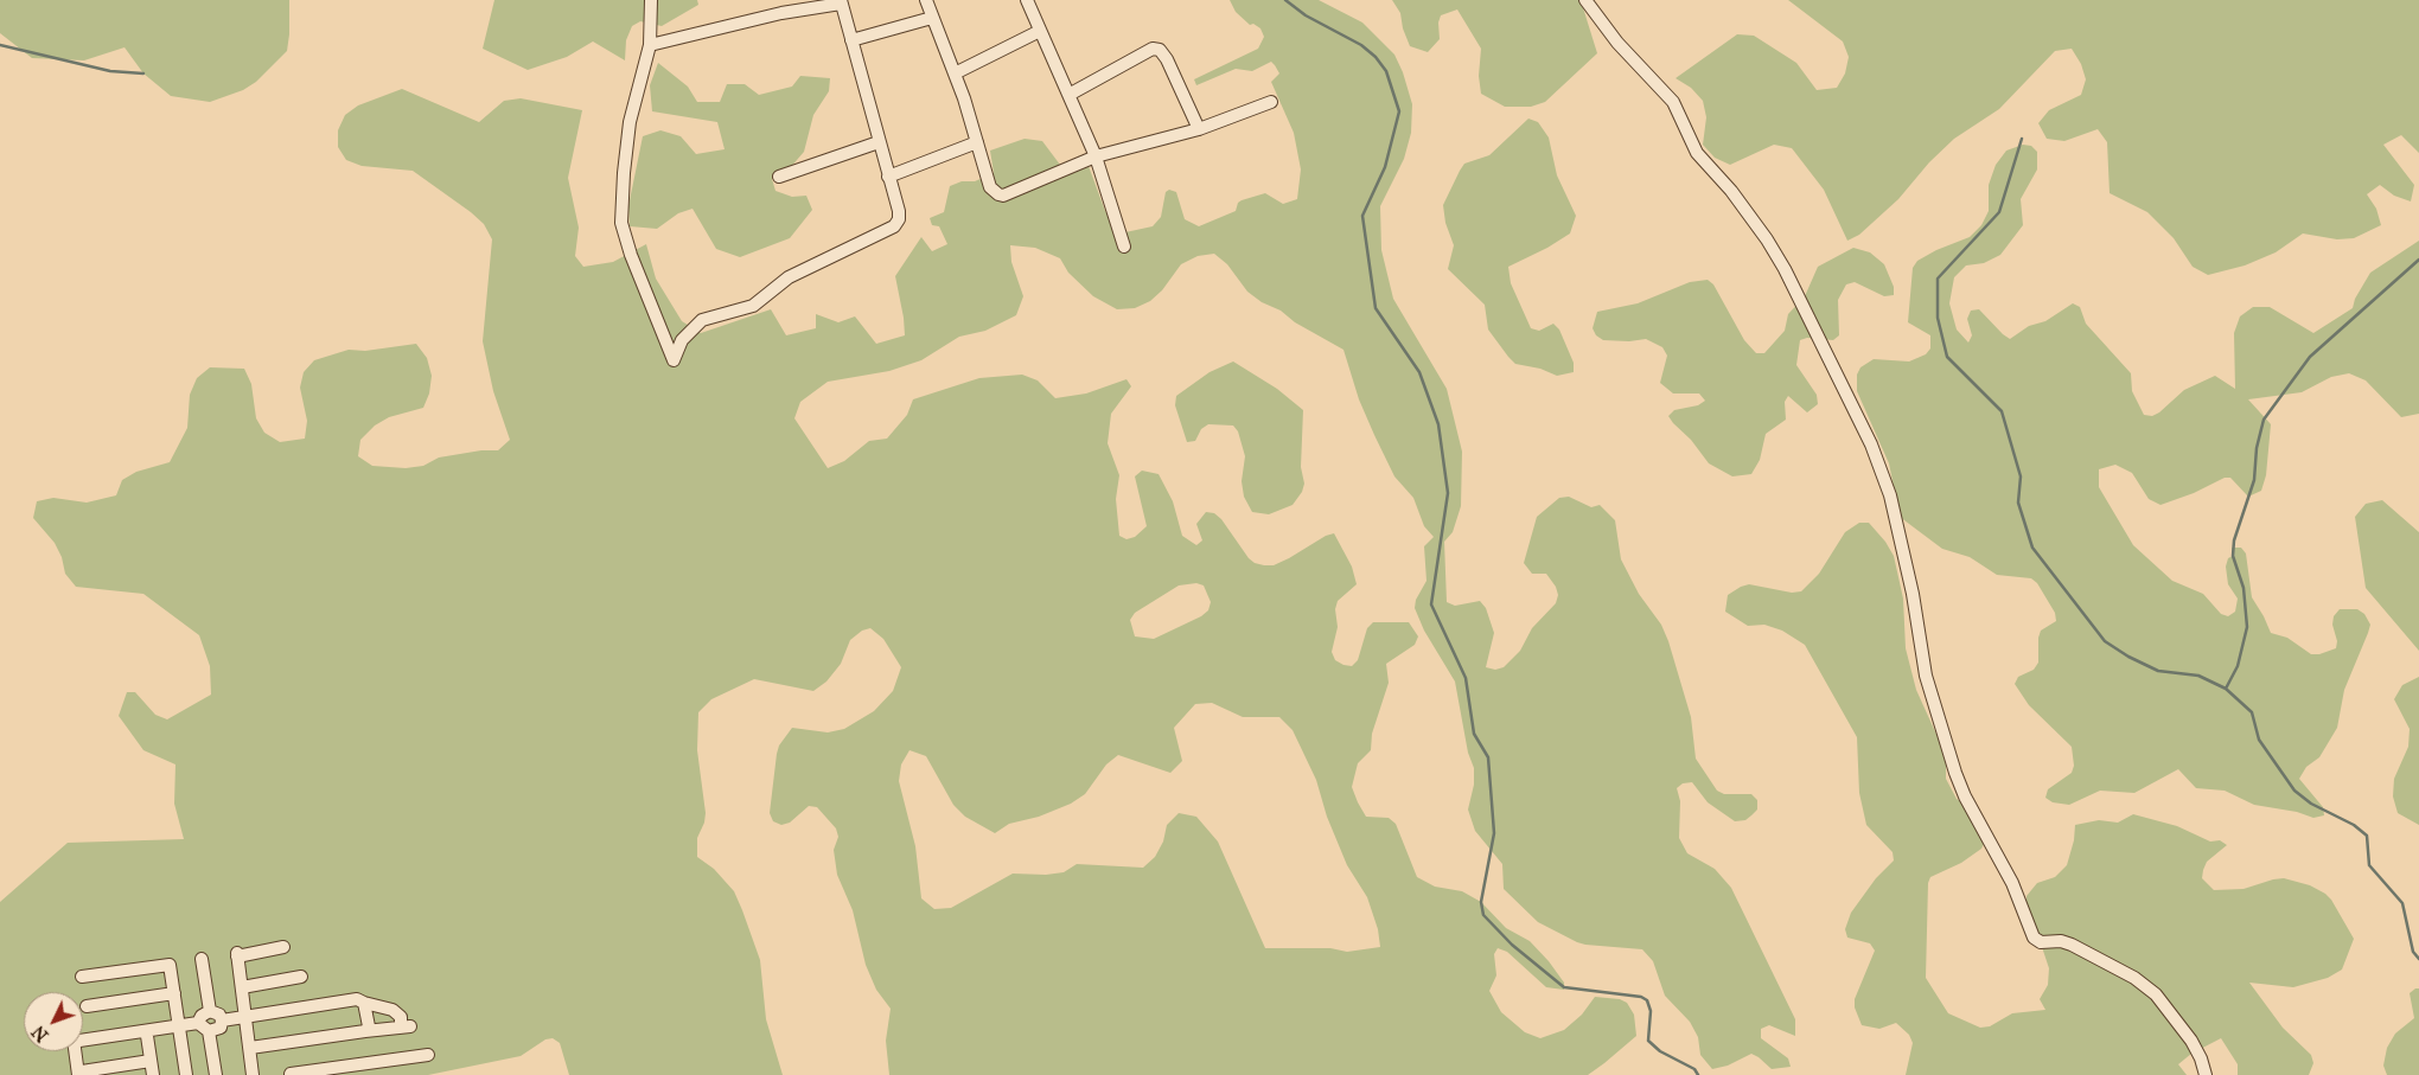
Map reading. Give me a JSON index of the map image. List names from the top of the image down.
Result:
{
  "north": "bottom left"
}
